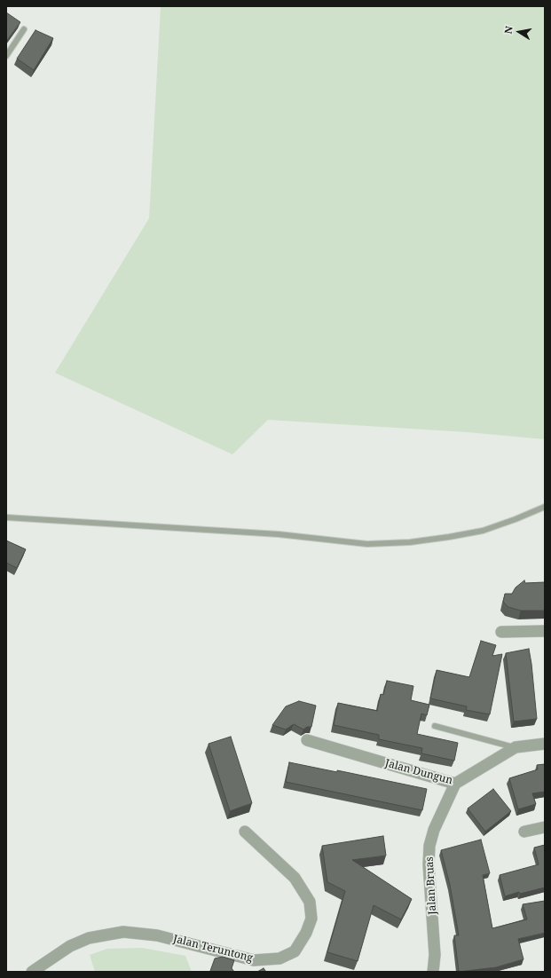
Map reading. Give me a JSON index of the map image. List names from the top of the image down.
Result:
{
  "streets": {
    "street": ["Jalan Dungun", "Jalan Bruas", "Jalan Teruntong"]
  },
  "crossings": [
    ["Jalan Dungun", "Jalan Bruas"]
  ],
  "north": "left"
}
